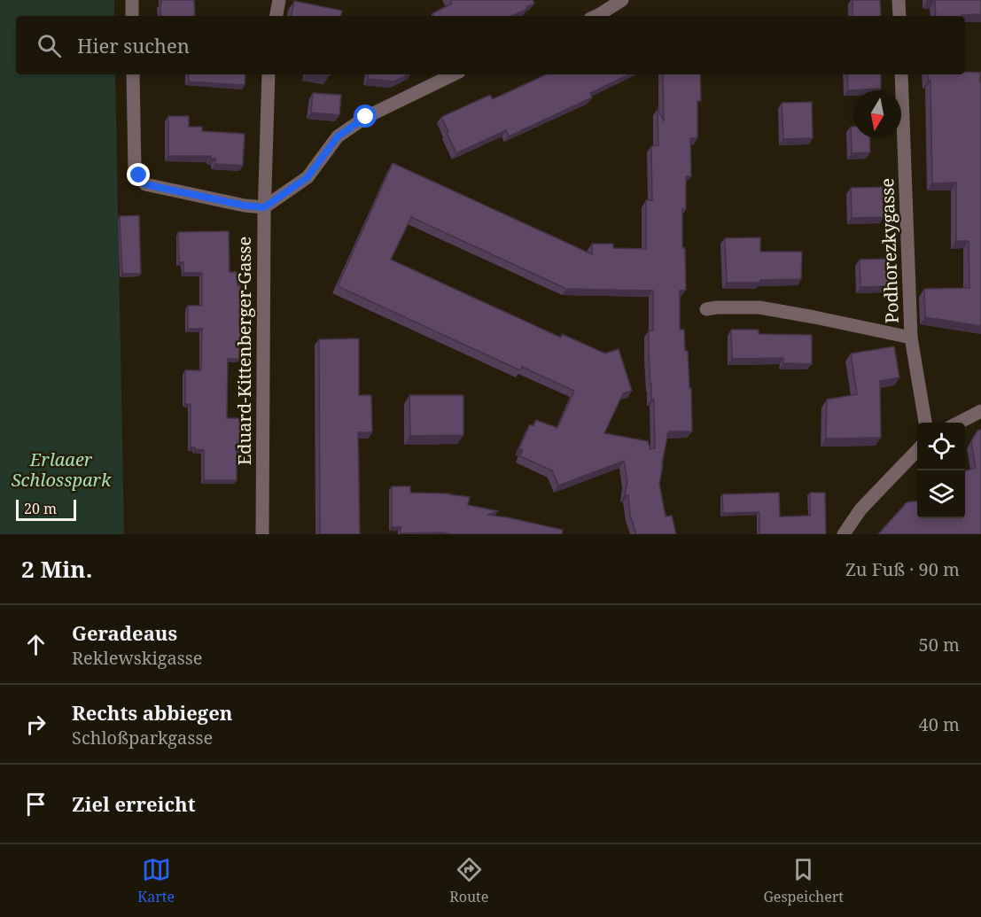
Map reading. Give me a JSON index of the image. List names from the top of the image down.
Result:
{
  "streets": {
    "street": ["Podhorezkygasse", "Eduard-Kittenberger-Gasse"]
  },
  "parks": ["Erlaaer Schlosspark"],
  "scale_bar": "20 m",
  "north": "bottom",
  "page": {
    "search": "Hier suchen",
    "scale": "20 m",
    "heading": ["2 Min.", "Zu Fuß · 90 m"],
    "list": [
      ["Geradeaus", "Reklewskigasse", "50 m"],
      ["Rechts abbiegen", "Schloßparkgasse", "40 m"],
      "Ziel erreicht"
    ],
    "nav": ["Karte", "Route", "Gespeichert"]
  }
}
